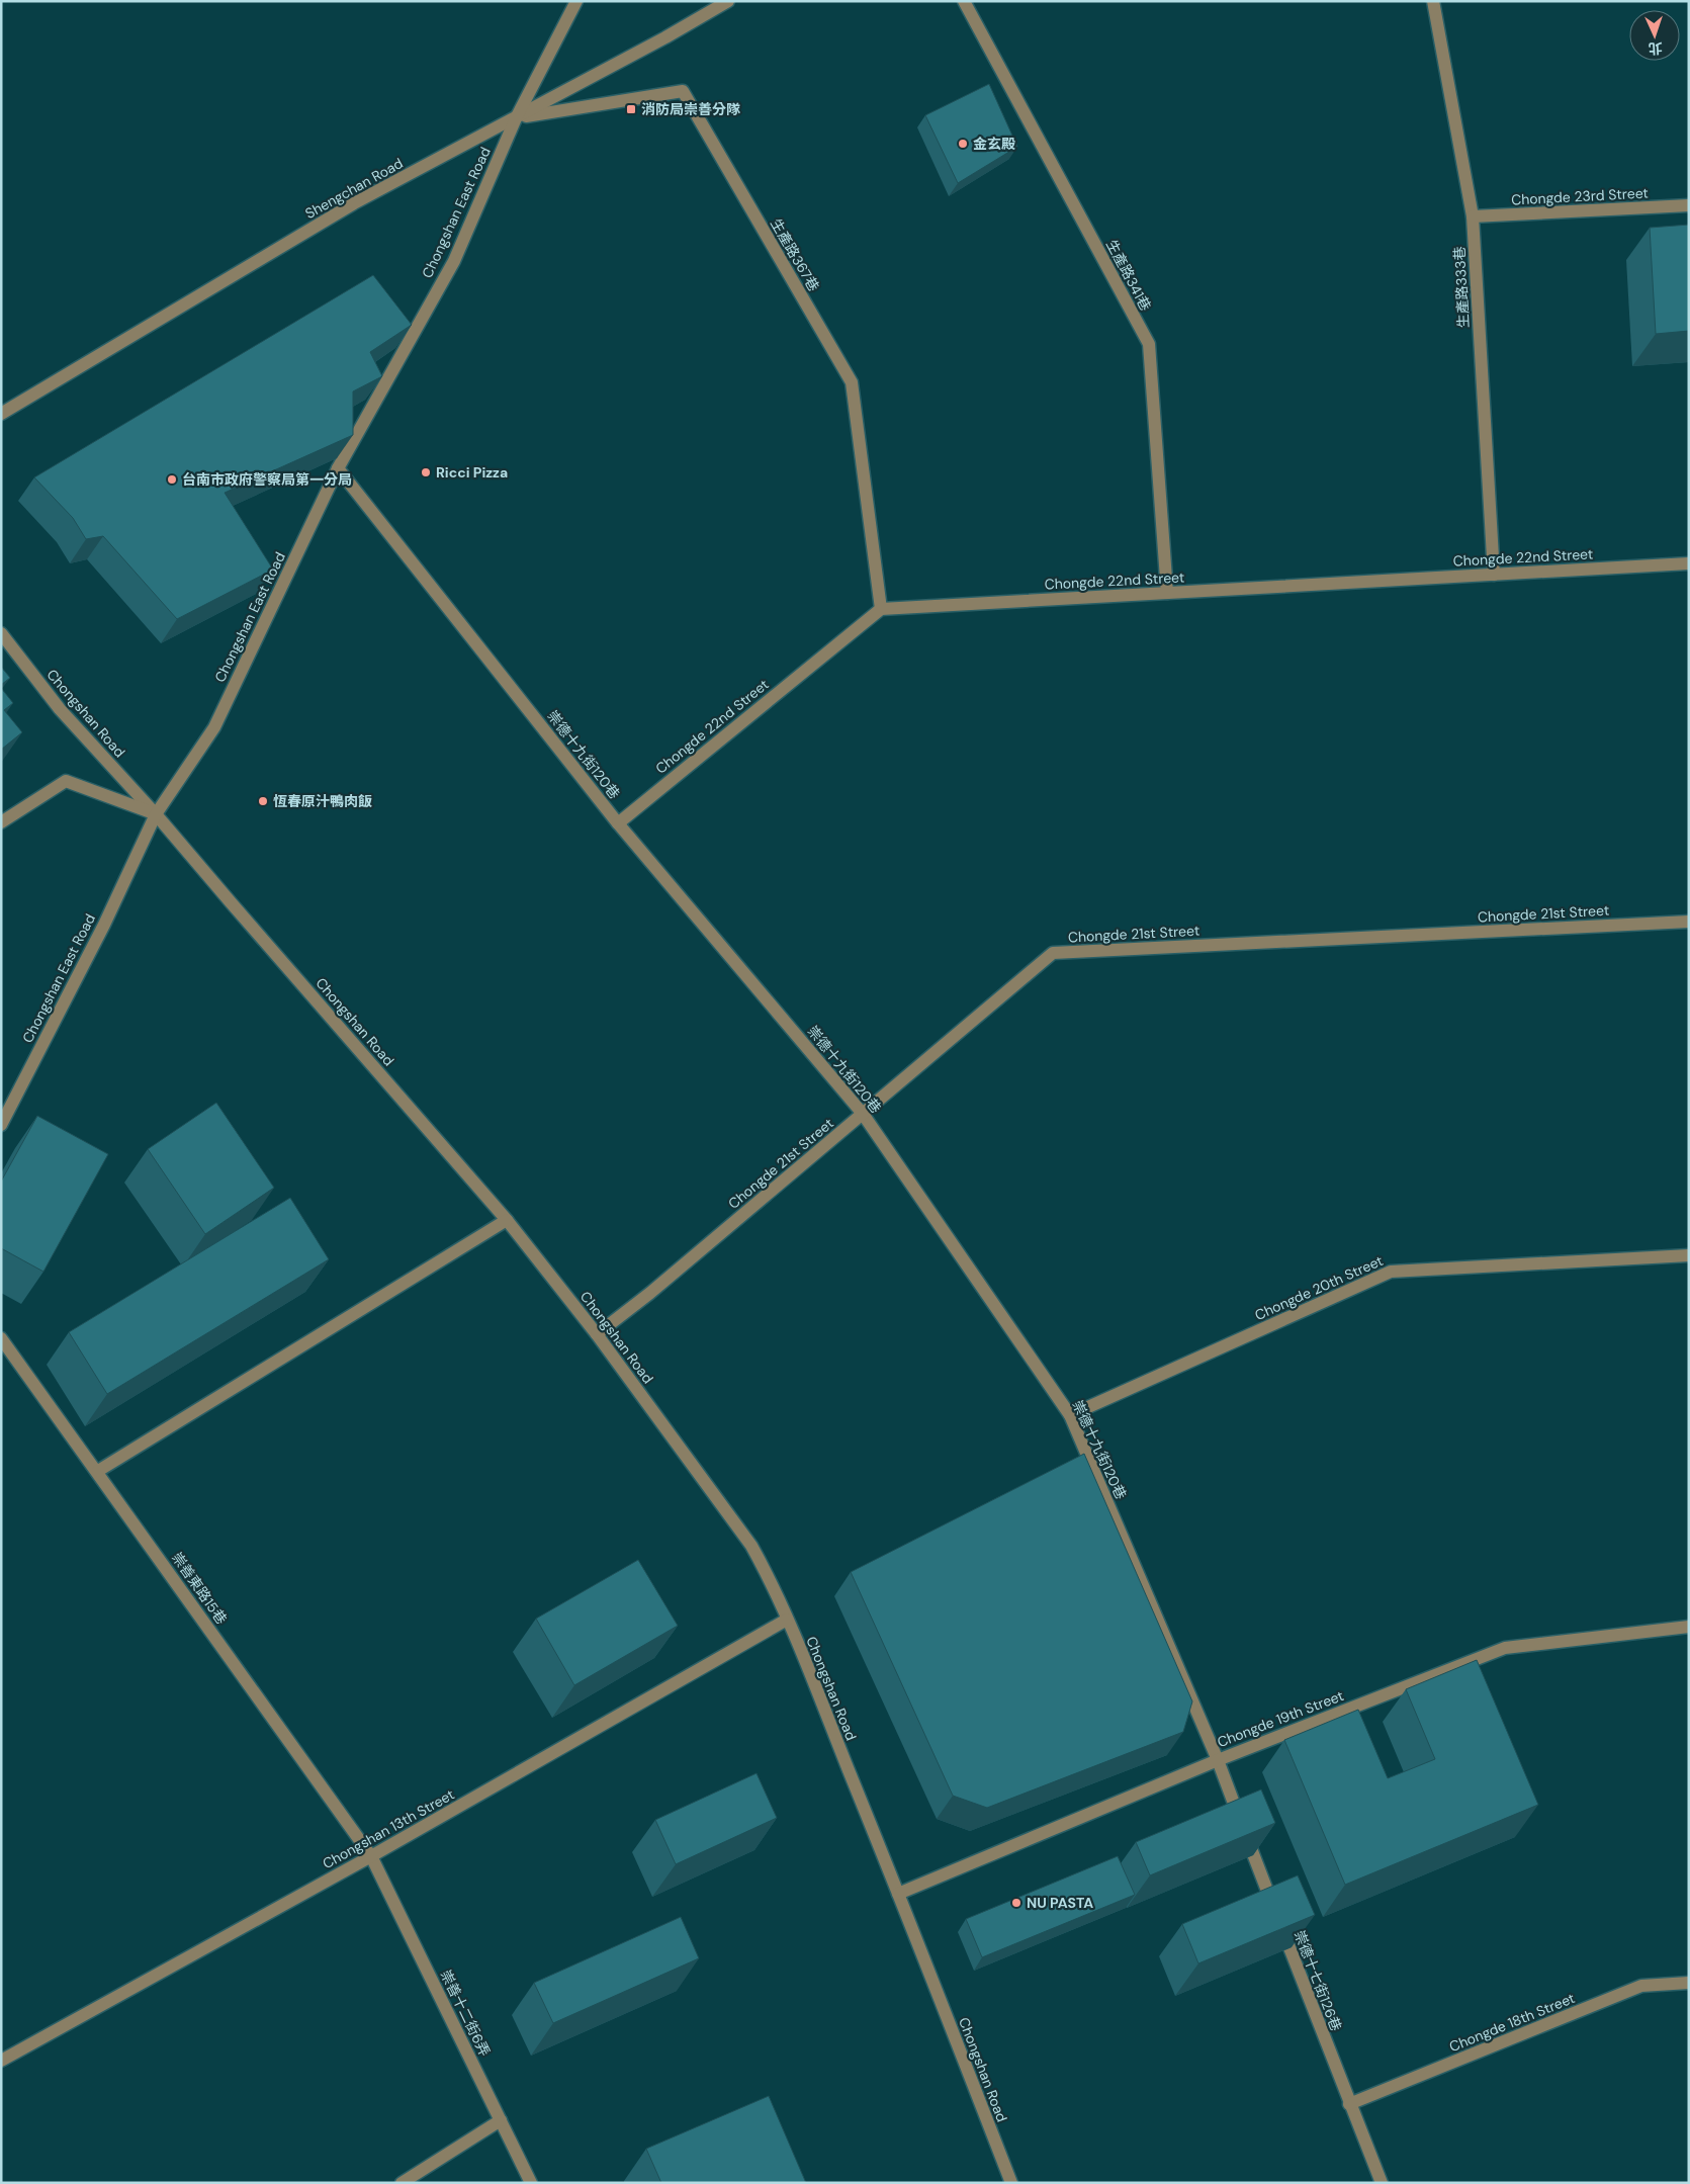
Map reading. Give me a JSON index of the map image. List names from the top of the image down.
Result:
{
  "streets": {
    "street": [
      "Shengchan Road",
      "Chongde 23rd Street",
      "Chongshan East Road",
      "生產路367巷",
      "生產路341巷",
      "生產路333巷",
      "Chongde 22nd Street",
      "Chongshan Road",
      "崇德十九街120巷",
      "Chongde 21st Street",
      "Chongde 20th Street",
      "崇善東路15巷",
      "Chongde 19th Street",
      "Chongshan 13th Street",
      "崇德十七街126巷",
      "崇善十二街6弄",
      "Chongde 18th Street"
    ]
  },
  "crossings": [
    ["Shengchan Road", "Chongshan East Road"],
    ["Shengchan Road", "生產路367巷"],
    ["Chongde 23rd Street", "生產路333巷"],
    ["Chongshan East Road", "生產路367巷"],
    ["Chongshan East Road", "Chongshan Road"],
    ["Chongshan East Road", "崇德十九街120巷"],
    ["生產路367巷", "Chongde 22nd Street"],
    ["生產路341巷", "Chongde 22nd Street"],
    ["生產路333巷", "Chongde 22nd Street"],
    ["Chongde 22nd Street", "崇德十九街120巷"],
    ["Chongshan Road", "Chongde 21st Street"],
    ["Chongshan Road", "Chongde 19th Street"],
    ["Chongshan Road", "Chongshan 13th Street"],
    ["崇德十九街120巷", "Chongde 21st Street"],
    ["崇德十九街120巷", "Chongde 20th Street"],
    ["崇德十九街120巷", "Chongde 19th Street"],
    ["崇德十九街120巷", "崇德十七街126巷"],
    ["崇善東路15巷", "Chongshan 13th Street"],
    ["崇善東路15巷", "崇善十二街6弄"],
    ["Chongde 19th Street", "崇德十七街126巷"],
    ["Chongshan 13th Street", "崇善十二街6弄"],
    ["崇德十七街126巷", "Chongde 18th Street"]
  ],
  "places": {
    "transit": ["消防局崇善分隊"],
    "other": [
      "金玄殿",
      "Ricci Pizza",
      "台南市政府警察局第一分局",
      "恆春原汁鴨肉飯",
      "NU PASTA"
    ]
  },
  "north": "bottom"
}
